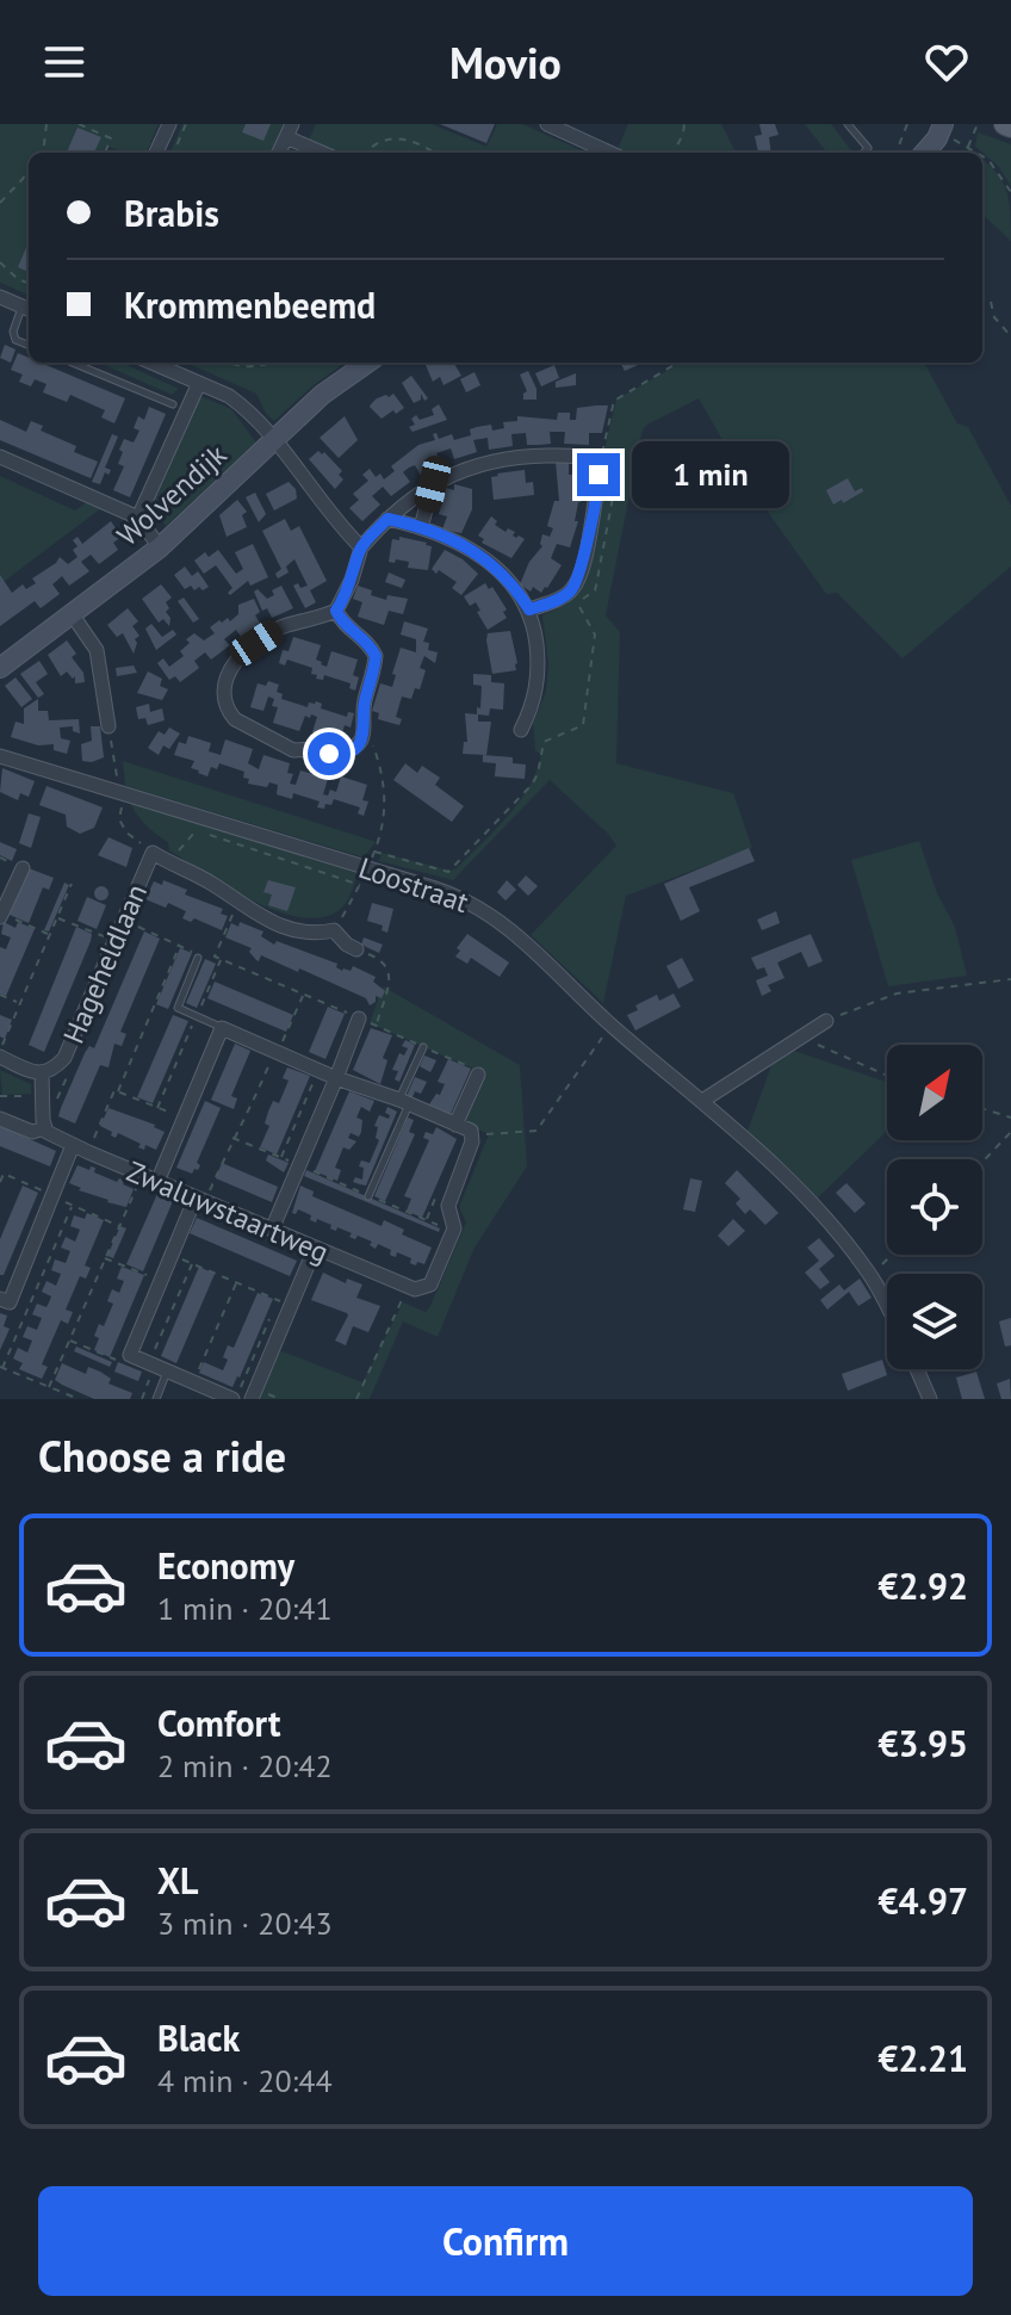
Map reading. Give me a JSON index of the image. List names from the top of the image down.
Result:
{
  "streets": {
    "street": [
      "Wolvendijk",
      "Loostraat",
      "Hageheldlaan",
      "Zwaluwstaartweg"
    ]
  },
  "crossings": [
    ["Loostraat", "Hageheldlaan"]
  ],
  "north": "top right",
  "page": {
    "header": "Movio",
    "banner": ["Brabis", "Krommenbeemd"],
    "bubble": "1 min",
    "heading": "Choose a ride",
    "list": [
      {
        "name": "Economy",
        "note": "1 min · 20:41",
        "value": "€2.92"
      },
      {
        "name": "Comfort",
        "note": "2 min · 20:42",
        "value": "€3.95"
      },
      {
        "name": "XL",
        "note": "3 min · 20:43",
        "value": "€4.97"
      },
      {
        "name": "Black",
        "note": "4 min · 20:44",
        "value": "€2.21"
      }
    ],
    "buttons": "Confirm"
  }
}
